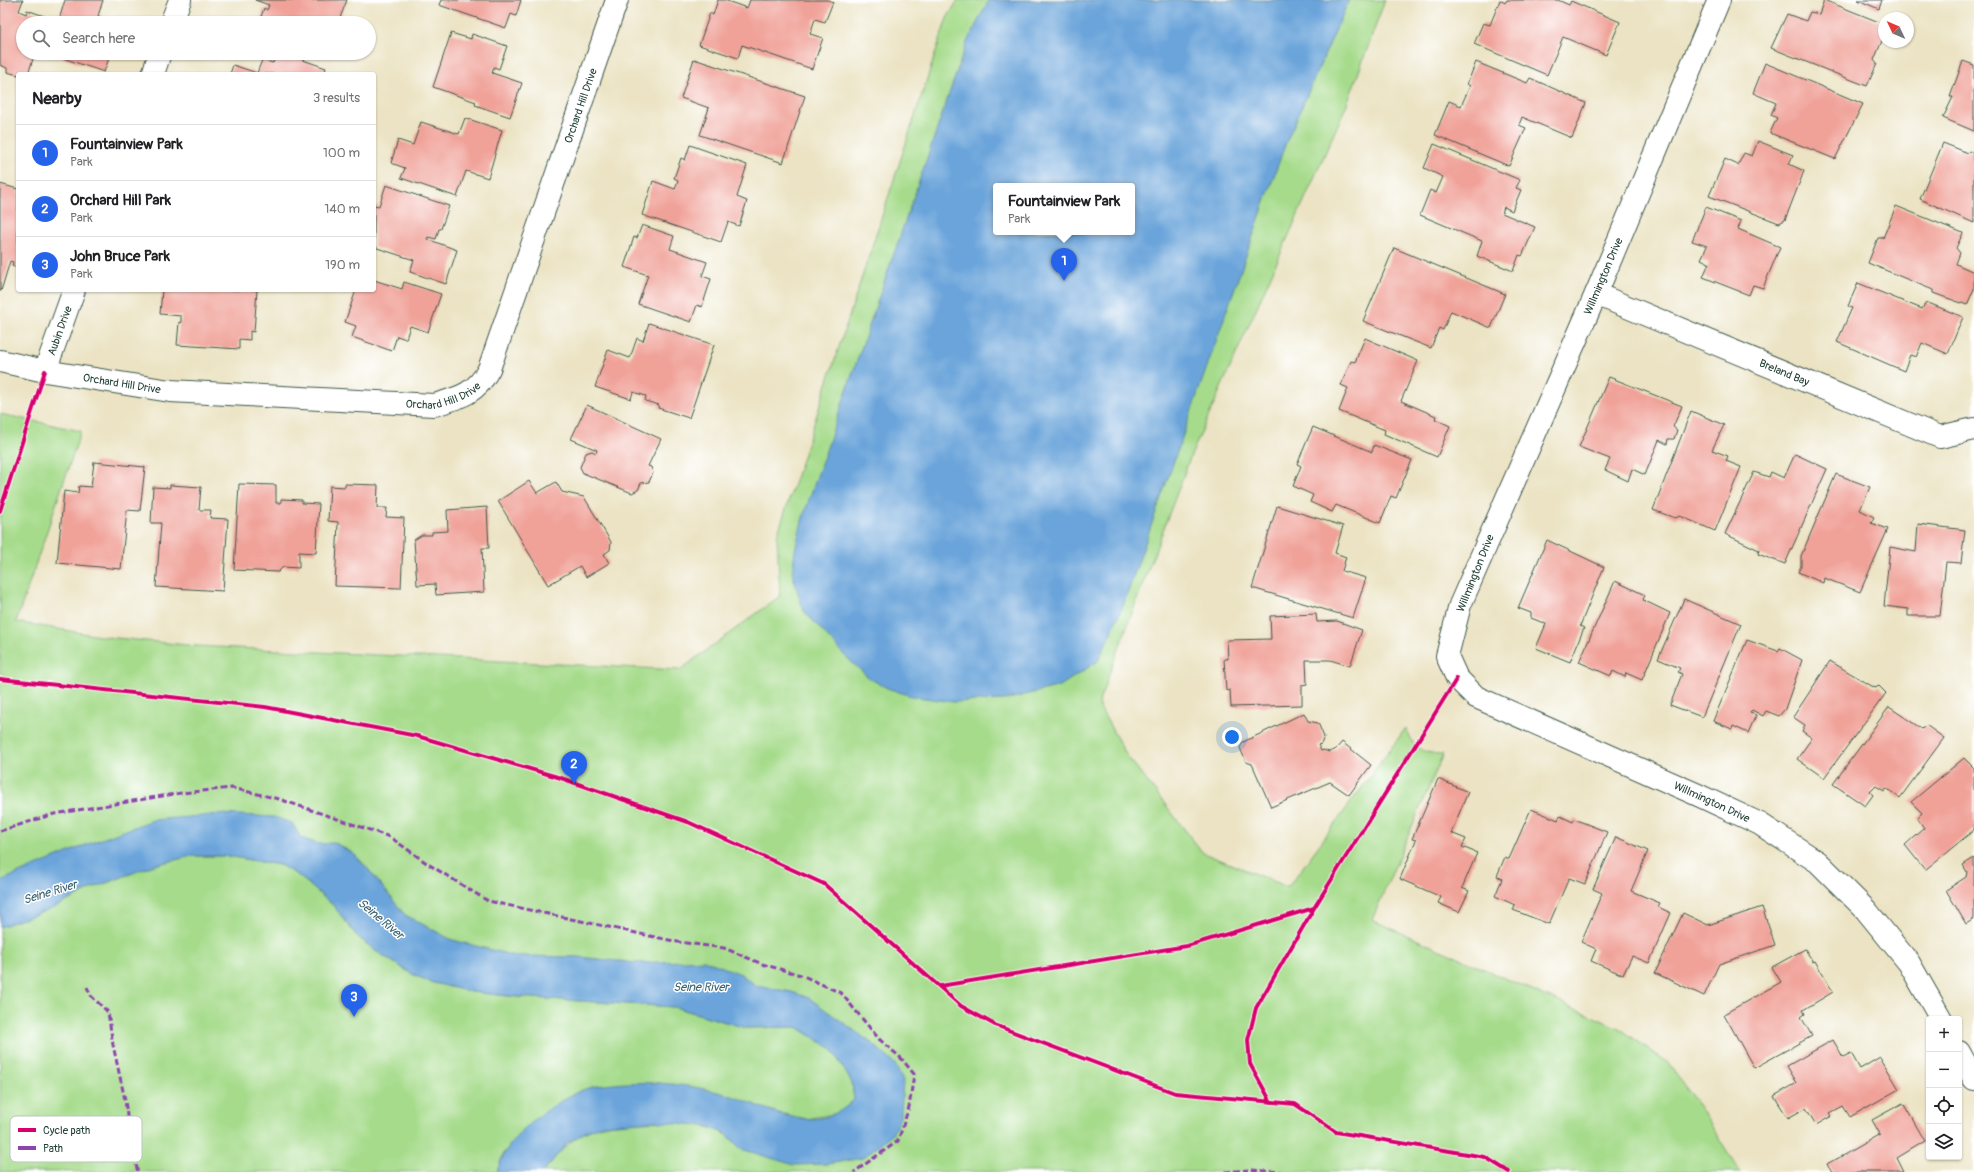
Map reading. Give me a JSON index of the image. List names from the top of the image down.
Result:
{
  "streets": {
    "street": [
      "Orchard Hill Drive",
      "Willmington Drive",
      "Aubin Drive",
      "Breland Bay"
    ]
  },
  "crossings": [
    ["Orchard Hill Drive", "Aubin Drive"],
    ["Willmington Drive", "Breland Bay"]
  ],
  "water": ["Seine River"],
  "legend": ["Cycle path", "Path"],
  "north": "top left",
  "page": {
    "search": "Search here",
    "heading": ["Nearby", "3 results"],
    "list": [
      {
        "mark": "1",
        "name": "Fountainview Park",
        "note": "Park",
        "value": "100 m"
      },
      {
        "mark": "2",
        "name": "Orchard Hill Park",
        "note": "Park",
        "value": "140 m"
      },
      {
        "mark": "3",
        "name": "John Bruce Park",
        "note": "Park",
        "value": "190 m"
      }
    ],
    "popup": ["Fountainview Park", "Park"],
    "pins": ["1", "2", "3"],
    "map_buttons": ["+", "−"]
  }
}
